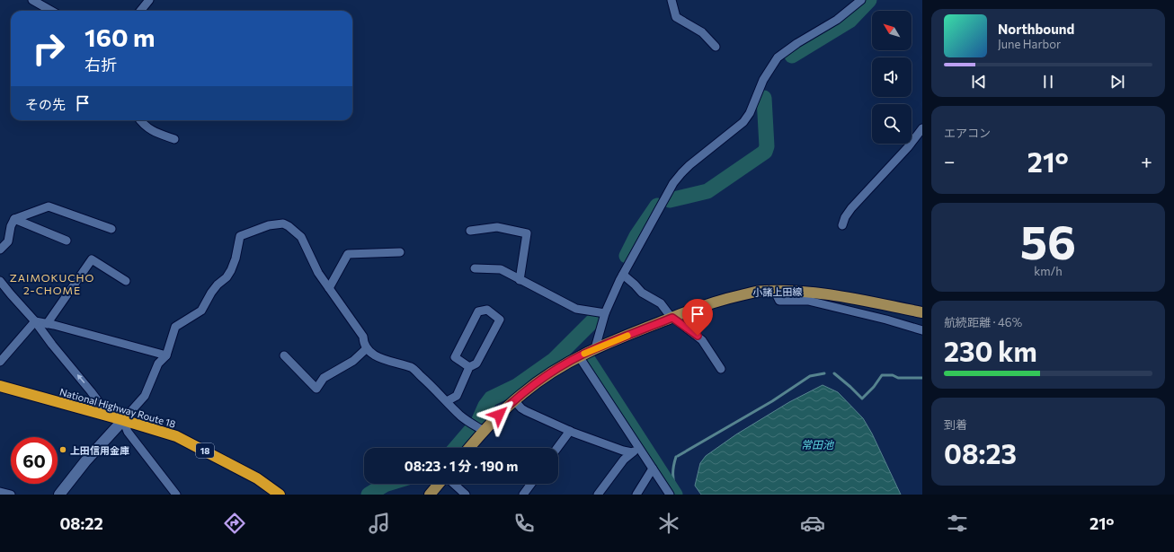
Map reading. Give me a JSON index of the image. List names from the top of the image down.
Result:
{
  "streets": {
    "highway": ["National Highway Route 18", "18"],
    "main road": ["小諸上田線"]
  },
  "districts": ["ZAIMOKUCHO 2-CHOME"],
  "water": ["常田池"],
  "places": ["上田信用金庫"],
  "north": "top left",
  "page": {
    "turn": ["160 m", "右折"],
    "song": ["Northbound", "June Harbor"],
    "then": "その先",
    "tile": [
      "エアコン",
      ["56", "km/h"],
      ["航続距離 · 46%", "230 km"],
      ["到着", "08:23"]
    ],
    "heat": ["−", "21°", "+"],
    "limit": "60",
    "trip": "08:23 · 1 分 · 190 m",
    "tabs": ["08:22", "21°"]
  }
}
